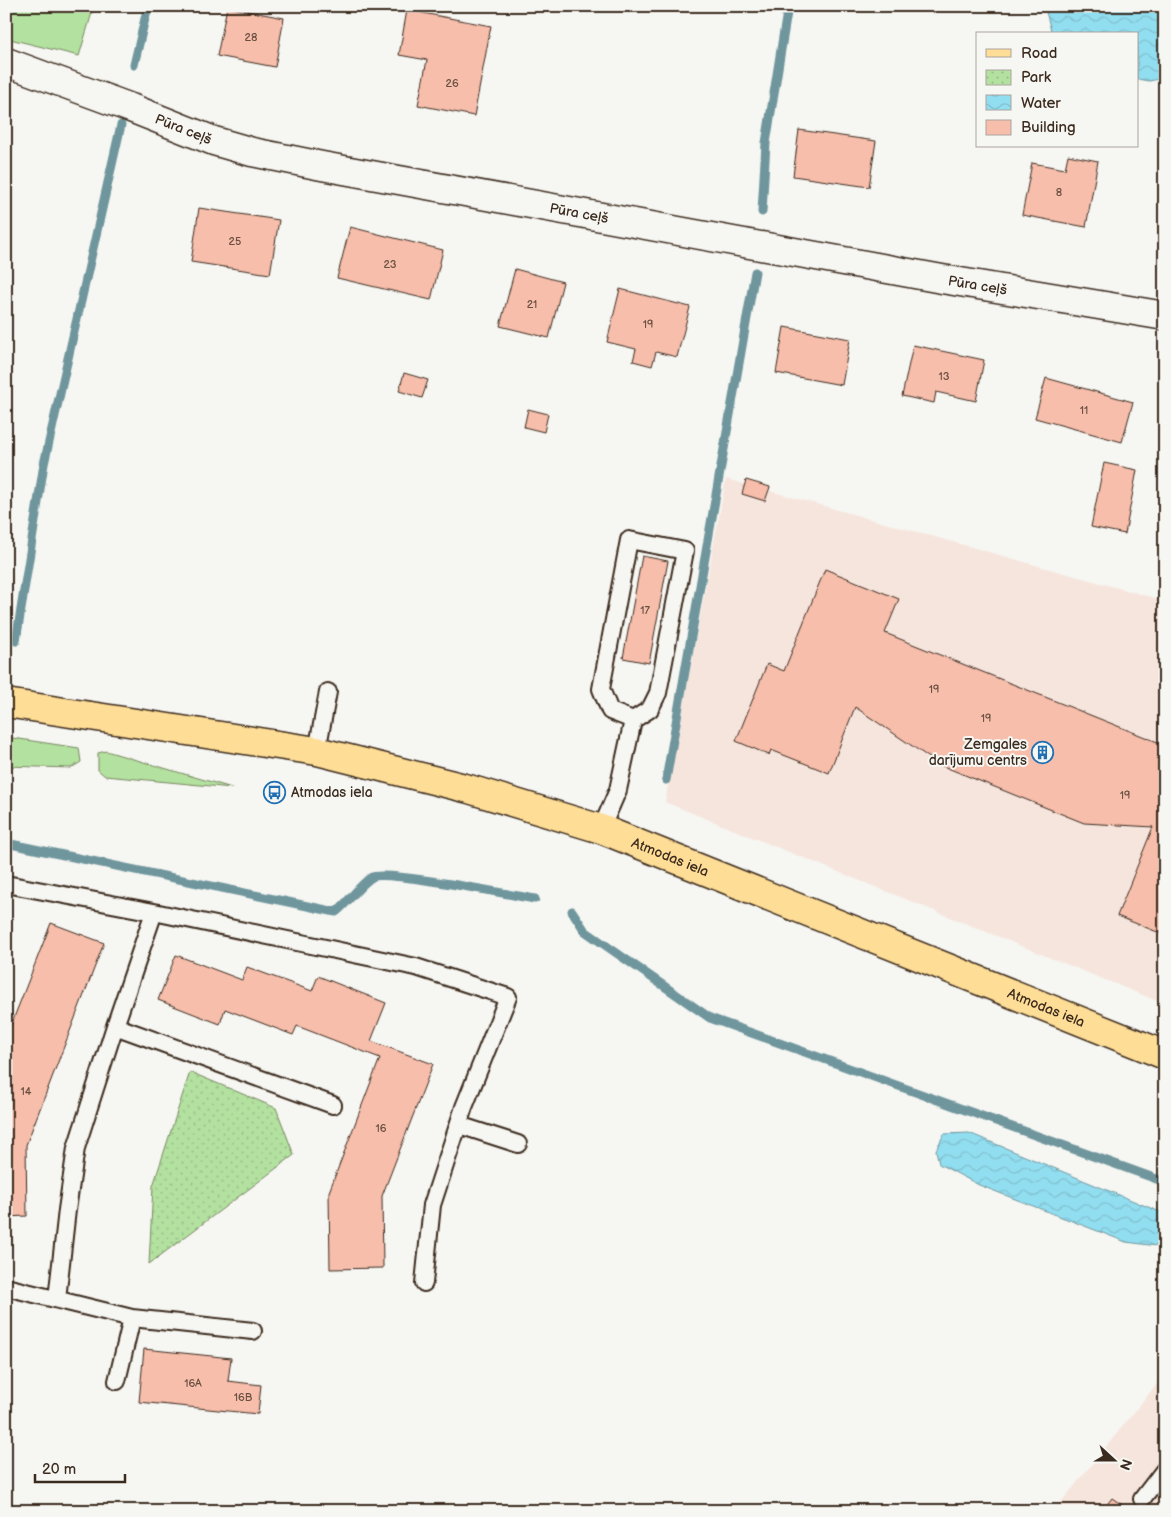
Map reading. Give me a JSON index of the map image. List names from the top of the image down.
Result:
{
  "streets": {
    "main road": ["Atmodas iela"],
    "street": ["Pūra ceļš"]
  },
  "places": {
    "building": ["Zemgales darījumu centrs"],
    "bus stop": ["Atmodas iela"]
  },
  "house_numbers": [
    "28",
    "26",
    "8",
    "25",
    "23",
    "21",
    "19",
    "13",
    "11",
    "17",
    "19",
    "19",
    "19",
    "14",
    "16",
    "16A",
    "16B"
  ],
  "legend": [
    "Road",
    "Park",
    "Water",
    "Building"
  ],
  "scale_bar": "20 m",
  "north": "right"
}
